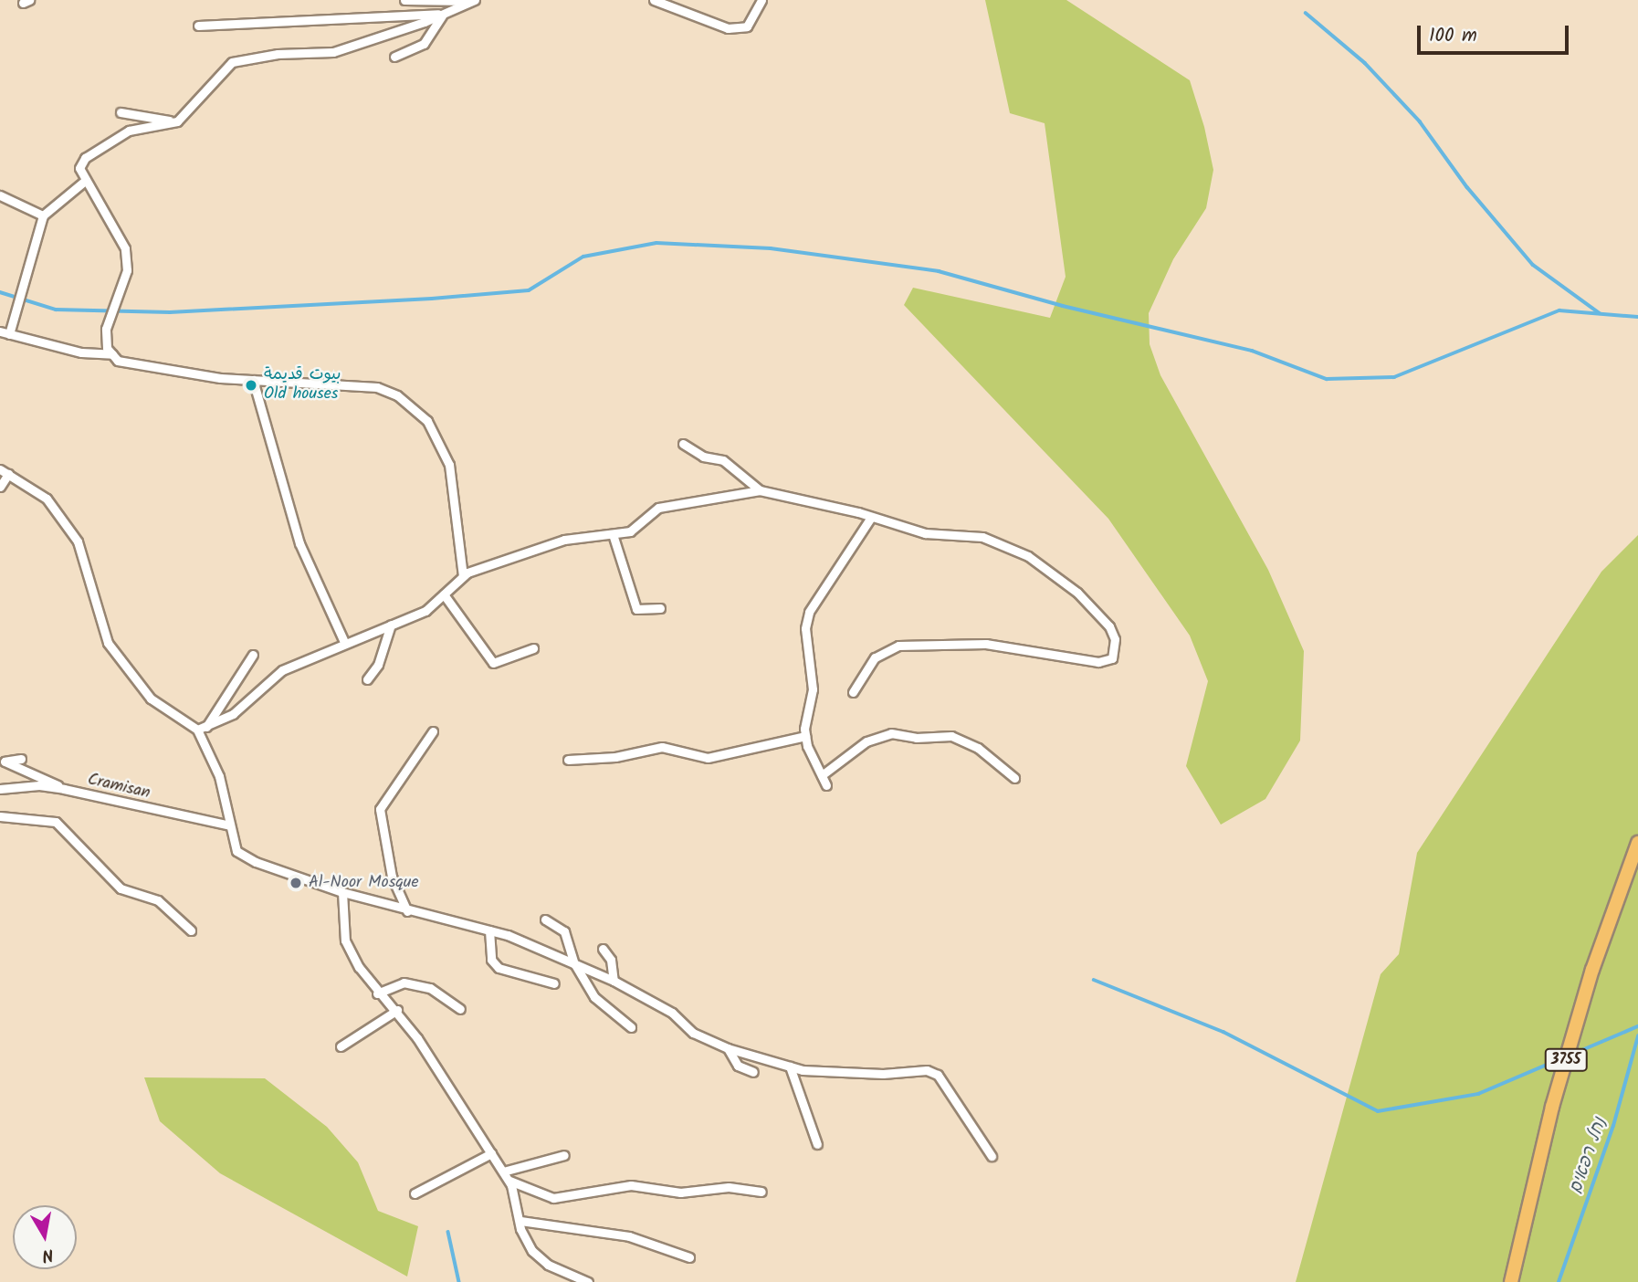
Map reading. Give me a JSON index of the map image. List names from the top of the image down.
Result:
{
  "streets": {
    "main road": ["3755"],
    "street": ["Cramisan"]
  },
  "water": ["נחל רפאים"],
  "places": ["بيوت قديمة Old houses", "Al-Noor Mosque"],
  "scale_bar": "100 m",
  "north": "bottom"
}
